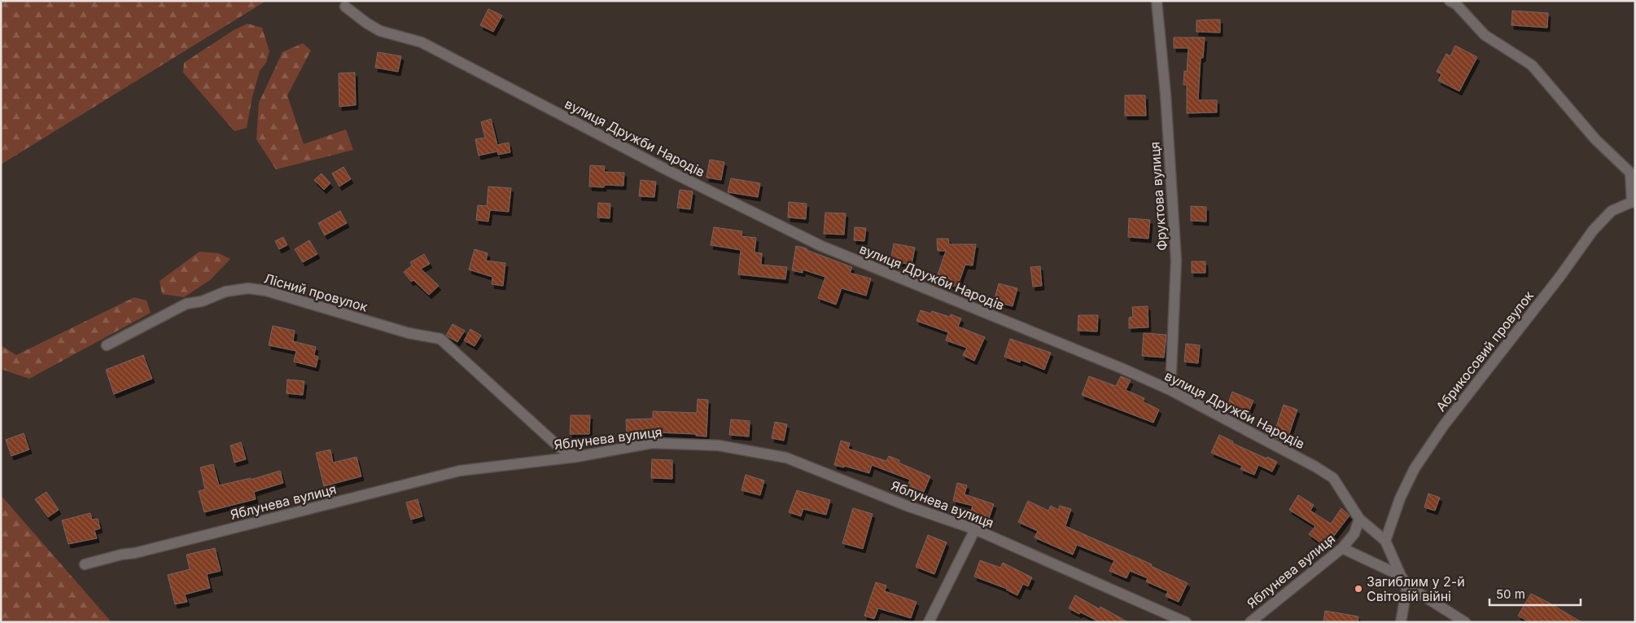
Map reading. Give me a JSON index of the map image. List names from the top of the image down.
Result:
{
  "streets": {
    "street": [
      "вулиця Дружби Народів",
      "Фруктова вулиця",
      "Лісний провулок",
      "Абрикосовий провулок",
      "Яблунева вулиця"
    ]
  },
  "crossings": [
    ["вулиця Дружби Народів", "Фруктова вулиця"],
    ["вулиця Дружби Народів", "Абрикосовий провулок"],
    ["вулиця Дружби Народів", "Яблунева вулиця"],
    ["Лісний провулок", "Яблунева вулиця"]
  ],
  "places": ["Загиблим у 2-й Світовій війні"],
  "scale_bar": "50 m"
}
